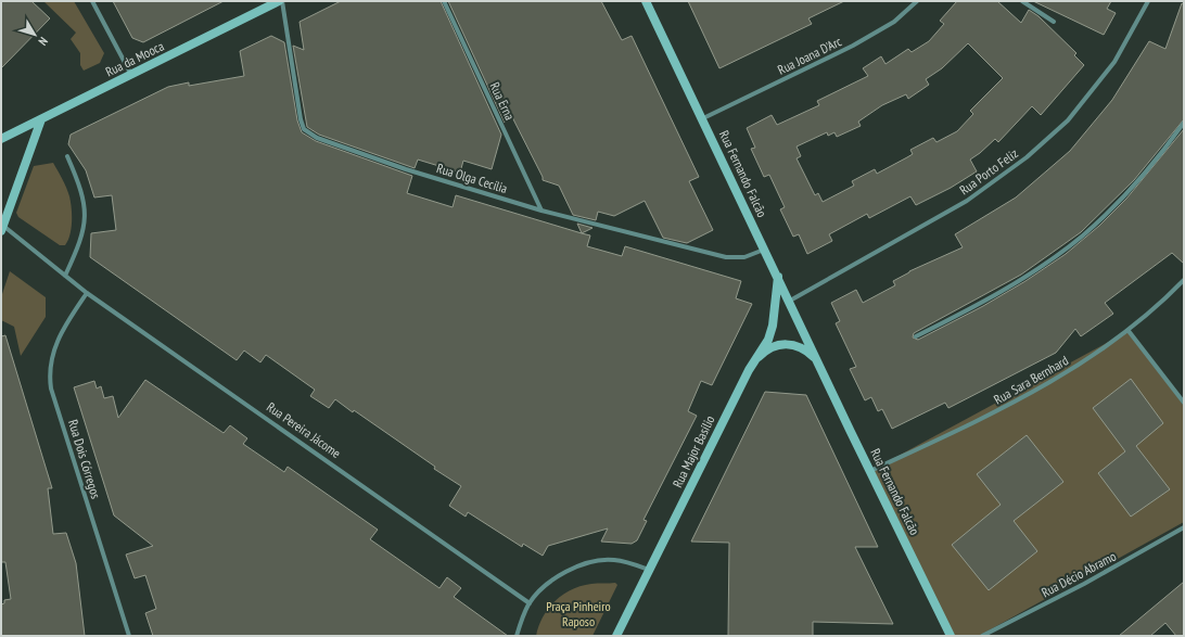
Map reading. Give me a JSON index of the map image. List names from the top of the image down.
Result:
{
  "streets": {
    "main road": ["Rua da Mooca", "Rua Fernando Falcão", "Rua Major Basílio"],
    "street": [
      "Rua Joana D'Arc",
      "Rua Erna",
      "Rua Porto Feliz",
      "Rua Olga Cecília",
      "Rua Sara Bernhard",
      "Rua Pereira Jácome",
      "Rua Dois Córregos",
      "Rua Décio Abramo"
    ]
  },
  "crossings": [
    ["Rua Joana D'Arc", "Rua Fernando Falcão"],
    ["Rua Erna", "Rua Olga Cecília"],
    ["Rua Porto Feliz", "Rua Fernando Falcão"],
    ["Rua Fernando Falcão", "Rua Olga Cecília"],
    ["Rua Fernando Falcão", "Rua Sara Bernhard"],
    ["Rua Fernando Falcão", "Rua Major Basílio"],
    ["Rua Pereira Jácome", "Rua Dois Córregos"]
  ],
  "parks": ["Praça Pinheiro Raposo"],
  "north": "bottom right"
}
